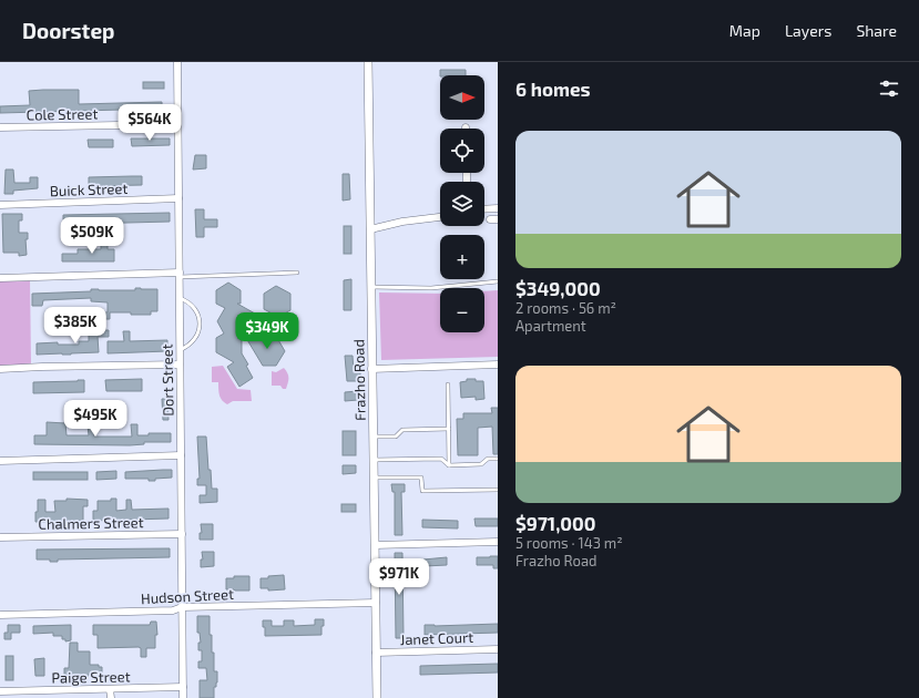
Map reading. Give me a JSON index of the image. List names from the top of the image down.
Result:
{
  "streets": {
    "street": [
      "Cole Street",
      "Buick Street",
      "Dort Street",
      "Frazho Road",
      "Chalmers Street",
      "Hudson Street",
      "Janet Court",
      "Paige Street"
    ]
  },
  "crossings": [
    ["Cole Street", "Dort Street"],
    ["Buick Street", "Dort Street"],
    ["Dort Street", "Chalmers Street"],
    ["Dort Street", "Hudson Street"],
    ["Dort Street", "Paige Street"],
    ["Frazho Road", "Hudson Street"],
    ["Frazho Road", "Janet Court"]
  ],
  "north": "right",
  "page": {
    "header": "Doorstep",
    "nav": ["Map", "Layers", "Share"],
    "heading": "6 homes",
    "map_buttons": ["+", "−"],
    "price": [
      "$564K",
      "$509K",
      "$385K",
      "$349K",
      "$495K",
      "$971K"
    ],
    "list": [
      {
        "name": "$349,000",
        "note": "2 rooms · 56 m² · Apartment"
      },
      {
        "name": "$971,000",
        "note": "5 rooms · 143 m² · Frazho Road"
      }
    ]
  }
}
